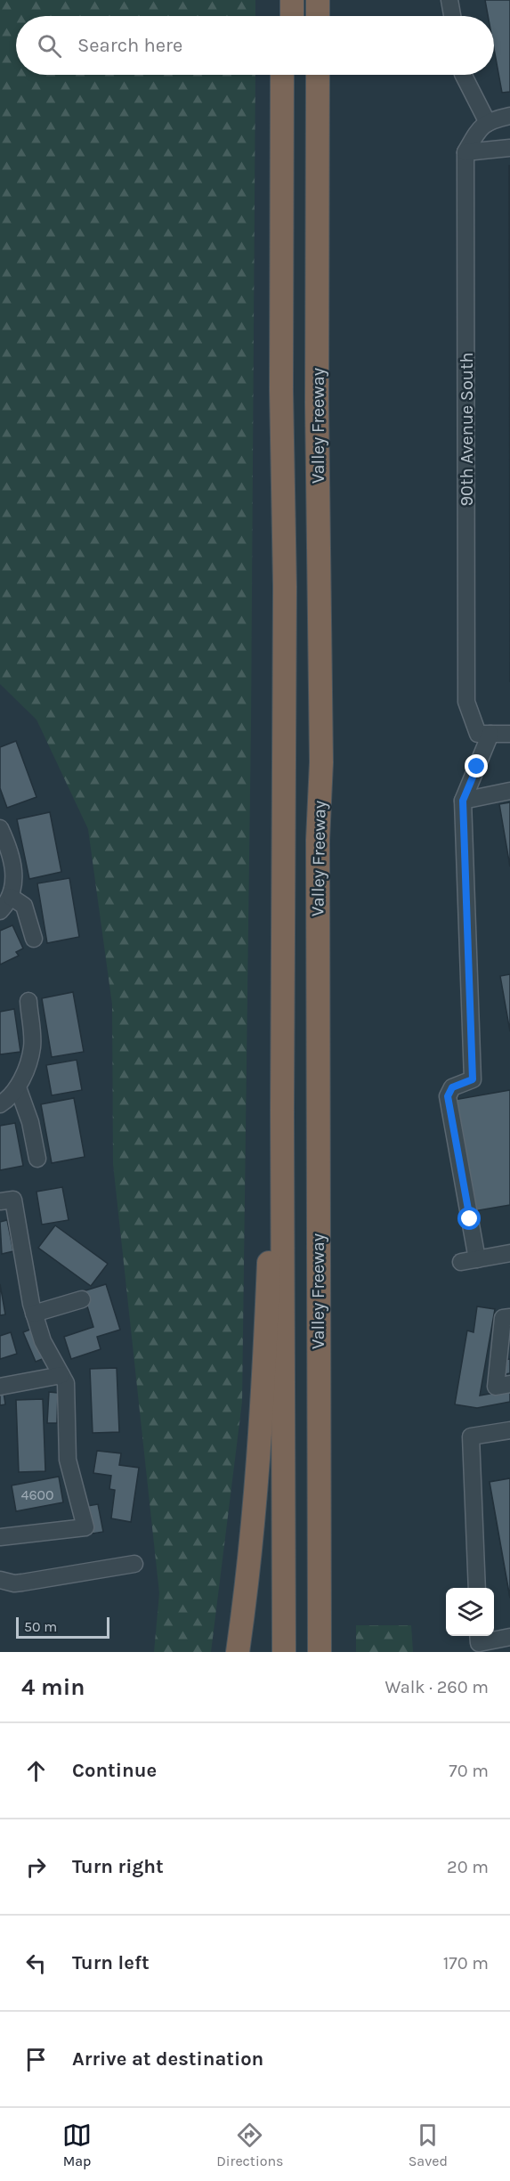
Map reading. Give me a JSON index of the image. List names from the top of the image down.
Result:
{
  "streets": {
    "highway": ["Valley Freeway"],
    "street": ["90th Avenue South"]
  },
  "house_numbers": ["4600"],
  "scale_bar": "50 m",
  "page": {
    "search": "Search here",
    "scale": "50 m",
    "heading": ["4 min", "Walk · 260 m"],
    "list": [
      ["Continue", "70 m"],
      ["Turn right", "20 m"],
      ["Turn left", "170 m"],
      "Arrive at destination"
    ],
    "nav": ["Map", "Directions", "Saved"]
  }
}
